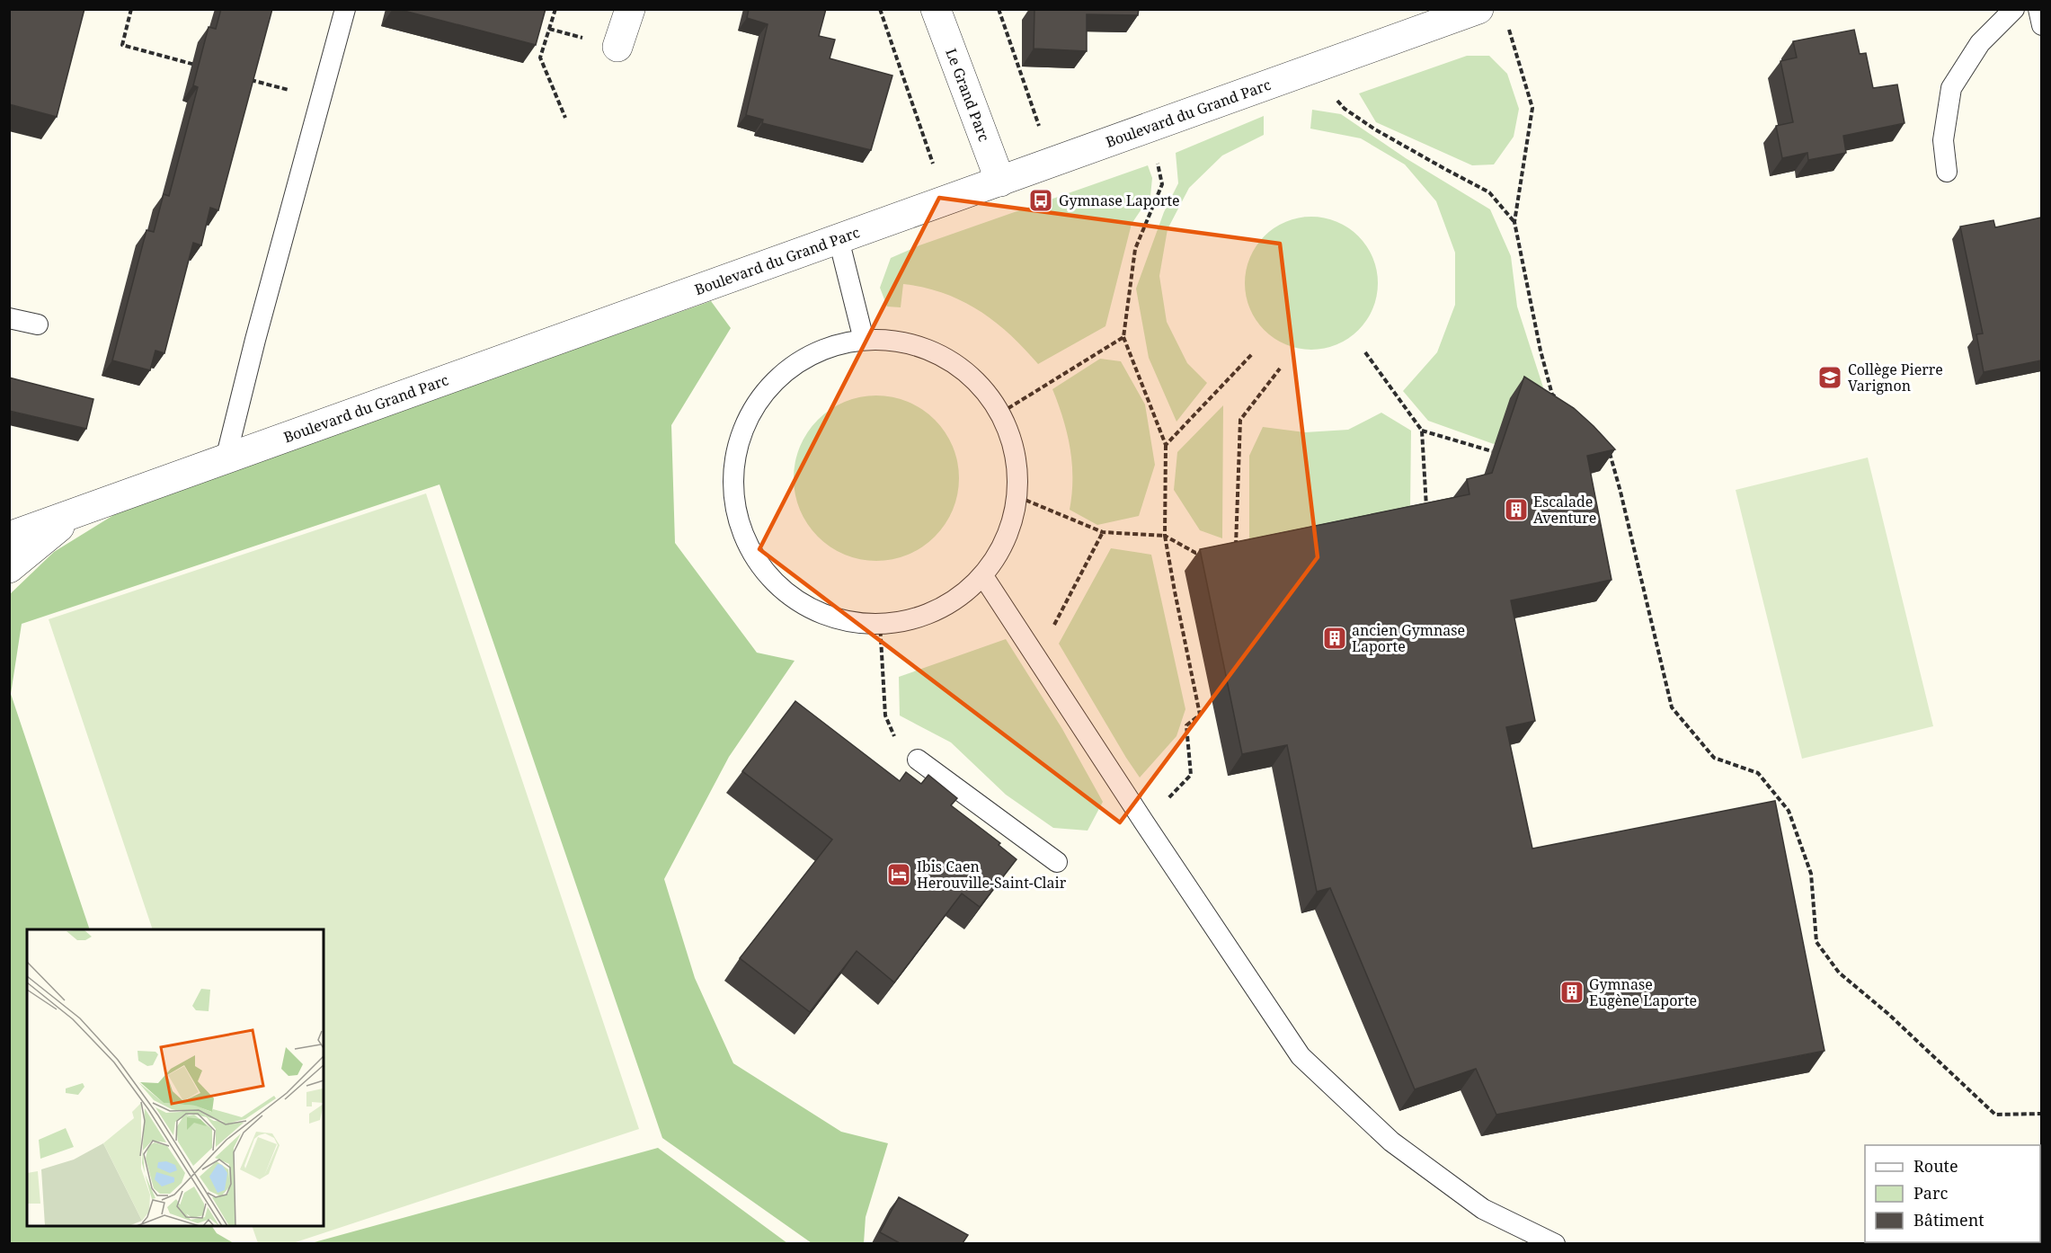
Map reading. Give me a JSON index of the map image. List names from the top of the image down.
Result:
{
  "streets": {
    "street": ["Le Grand Parc", "Boulevard du Grand Parc"]
  },
  "crossings": [
    ["Le Grand Parc", "Boulevard du Grand Parc"]
  ],
  "places": {
    "bus stop": ["Gymnase Laporte"],
    "school or university": ["Collège Pierre Varignon"],
    "building": ["Escalade Aventure", "ancien Gymnase Laporte", "Gymnase Eugène Laporte"],
    "hotel": ["Ibis Caen Herouville-Saint-Clair"]
  },
  "legend": ["Route", "Parc", "Bâtiment"]
}
